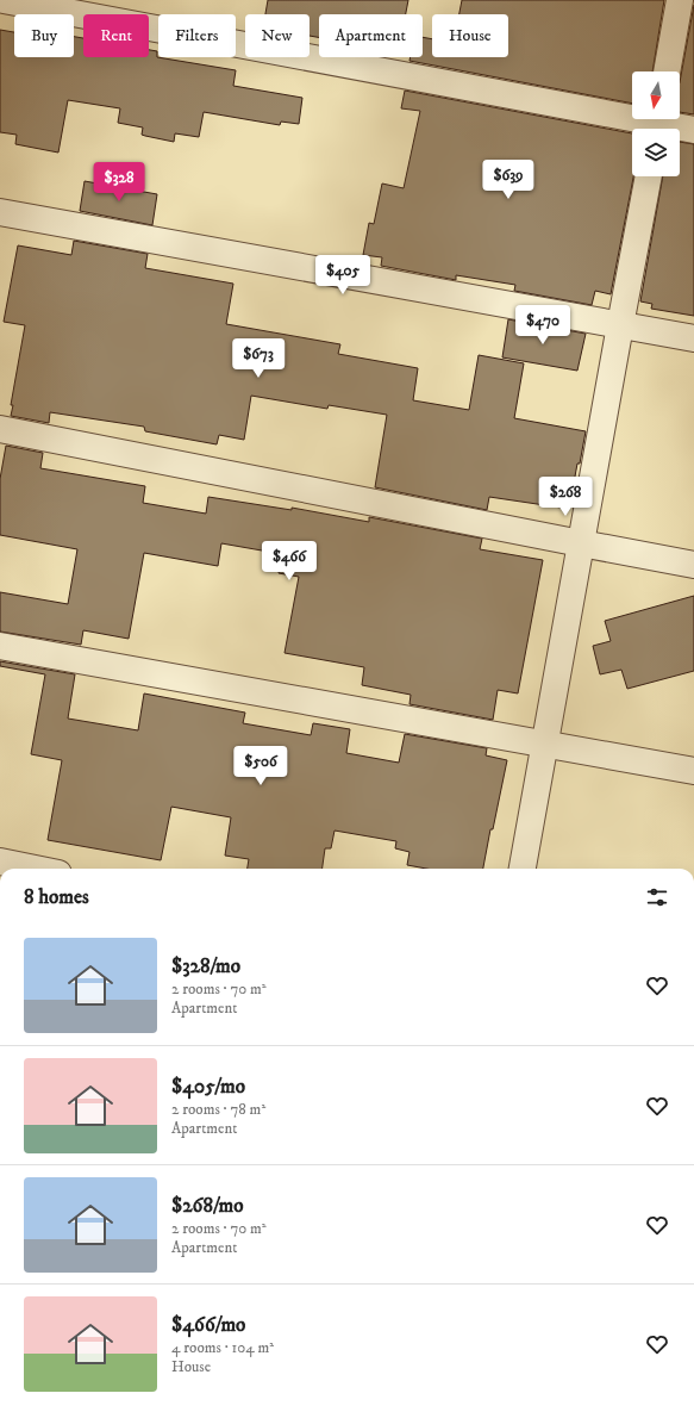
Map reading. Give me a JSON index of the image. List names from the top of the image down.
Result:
{
  "north": "bottom",
  "page": {
    "chip": [
      "Buy",
      "Rent",
      "Filters",
      "New",
      "Apartment",
      "House"
    ],
    "price": [
      "$639",
      "$328",
      "$405",
      "$470",
      "$673",
      "$268",
      "$466",
      "$506"
    ],
    "heading": "8 homes",
    "list": [
      {
        "name": "$328/mo",
        "note": "2 rooms · 70 m² · Apartment"
      },
      {
        "name": "$405/mo",
        "note": "2 rooms · 78 m² · Apartment"
      },
      {
        "name": "$268/mo",
        "note": "2 rooms · 70 m² · Apartment"
      },
      {
        "name": "$466/mo",
        "note": "4 rooms · 104 m² · House"
      }
    ]
  }
}
